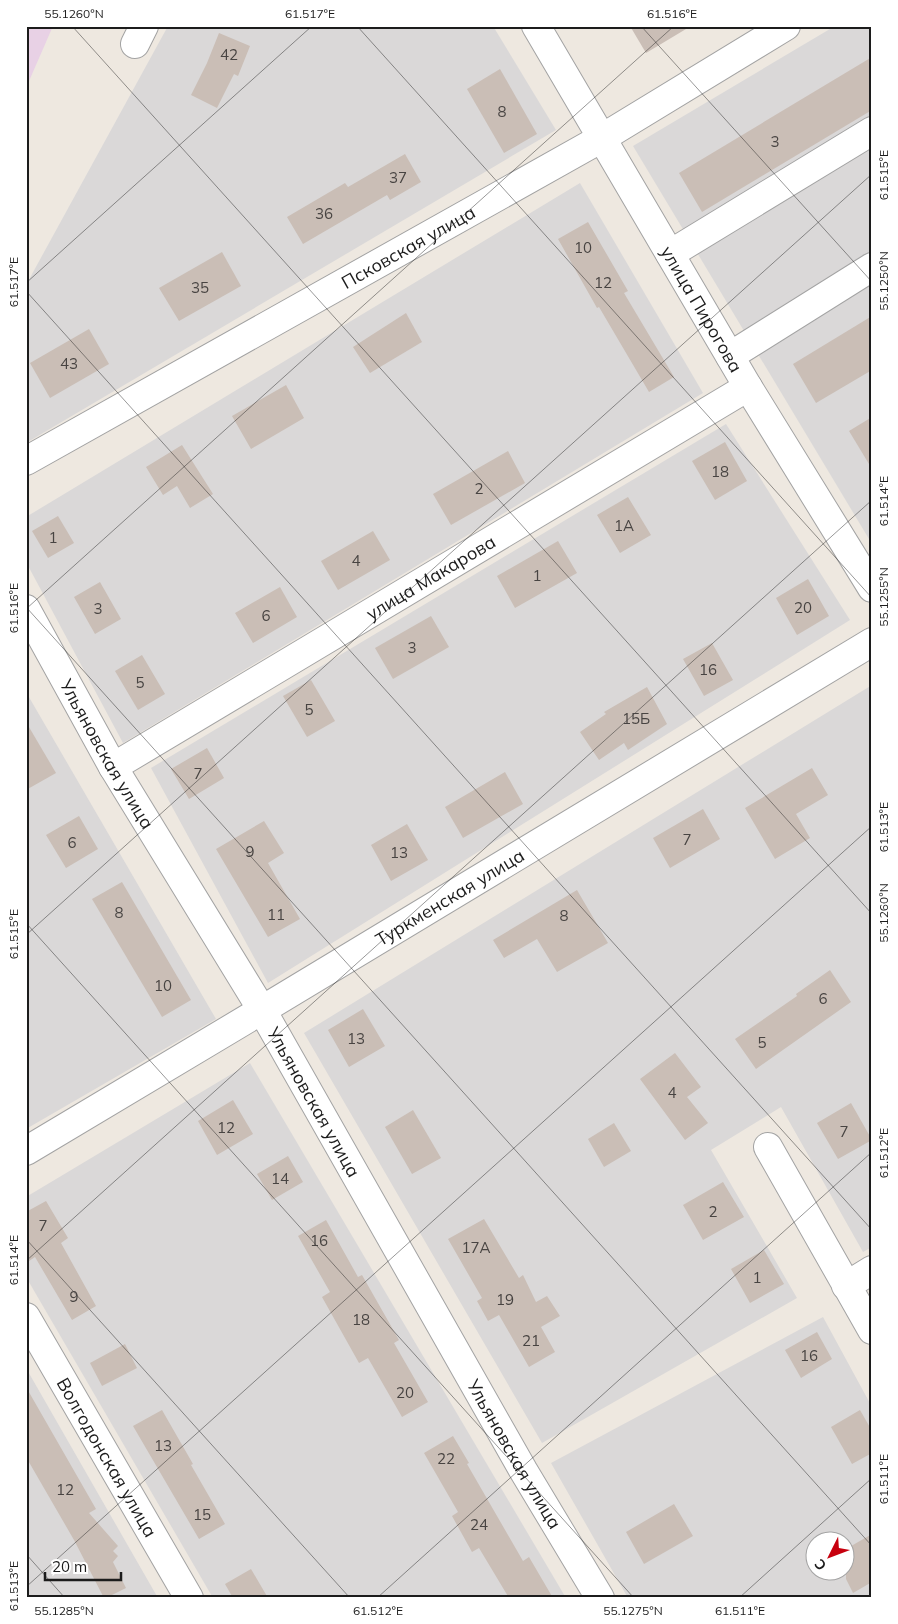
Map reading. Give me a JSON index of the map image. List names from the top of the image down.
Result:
{
  "streets": {
    "street": [
      "Псковская улица",
      "улица Пирогова",
      "улица Макарова",
      "Ульяновская улица",
      "Туркменская улица",
      "Волгодонская улица"
    ]
  },
  "crossings": [
    ["Псковская улица", "улица Пирогова"],
    ["улица Пирогова", "улица Макарова"],
    ["улица Макарова", "Ульяновская улица"],
    ["Ульяновская улица", "Туркменская улица"]
  ],
  "house_numbers": [
    "42",
    "8",
    "3",
    "37",
    "36",
    "10",
    "12",
    "35",
    "43",
    "18",
    "2",
    "1А",
    "1",
    "4",
    "1",
    "20",
    "3",
    "6",
    "3",
    "16",
    "5",
    "5",
    "15Б",
    "7",
    "7",
    "6",
    "9",
    "13",
    "8",
    "11",
    "8",
    "10",
    "6",
    "13",
    "5",
    "4",
    "12",
    "7",
    "14",
    "2",
    "7",
    "16",
    "17А",
    "1",
    "9",
    "19",
    "18",
    "21",
    "16",
    "20",
    "13",
    "22",
    "12",
    "15",
    "24"
  ],
  "scale_bar": "20 m",
  "north": "bottom left",
  "coordinates": [
    "55.1260°N",
    "61.517°E",
    "61.516°E",
    "61.515°E",
    "55.1250°N",
    "61.514°E",
    "55.1255°N",
    "61.513°E",
    "61.512°E",
    "61.511°E",
    "55.1285°N",
    "55.1275°N"
  ]
}
